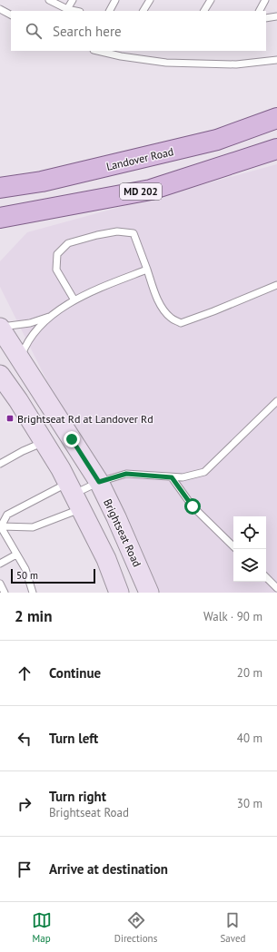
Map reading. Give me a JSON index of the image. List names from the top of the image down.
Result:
{
  "streets": {
    "main road": ["Landover Road", "MD 202", "Brightseat Road"]
  },
  "places": {
    "transit": ["Brightseat Rd at Landover Rd"]
  },
  "scale_bar": "50 m",
  "page": {
    "search": "Search here",
    "scale": "50 m",
    "heading": ["2 min", "Walk · 90 m"],
    "list": [
      ["Continue", "20 m"],
      ["Turn left", "40 m"],
      ["Turn right", "Brightseat Road", "30 m"],
      "Arrive at destination"
    ],
    "nav": ["Map", "Directions", "Saved"]
  }
}
